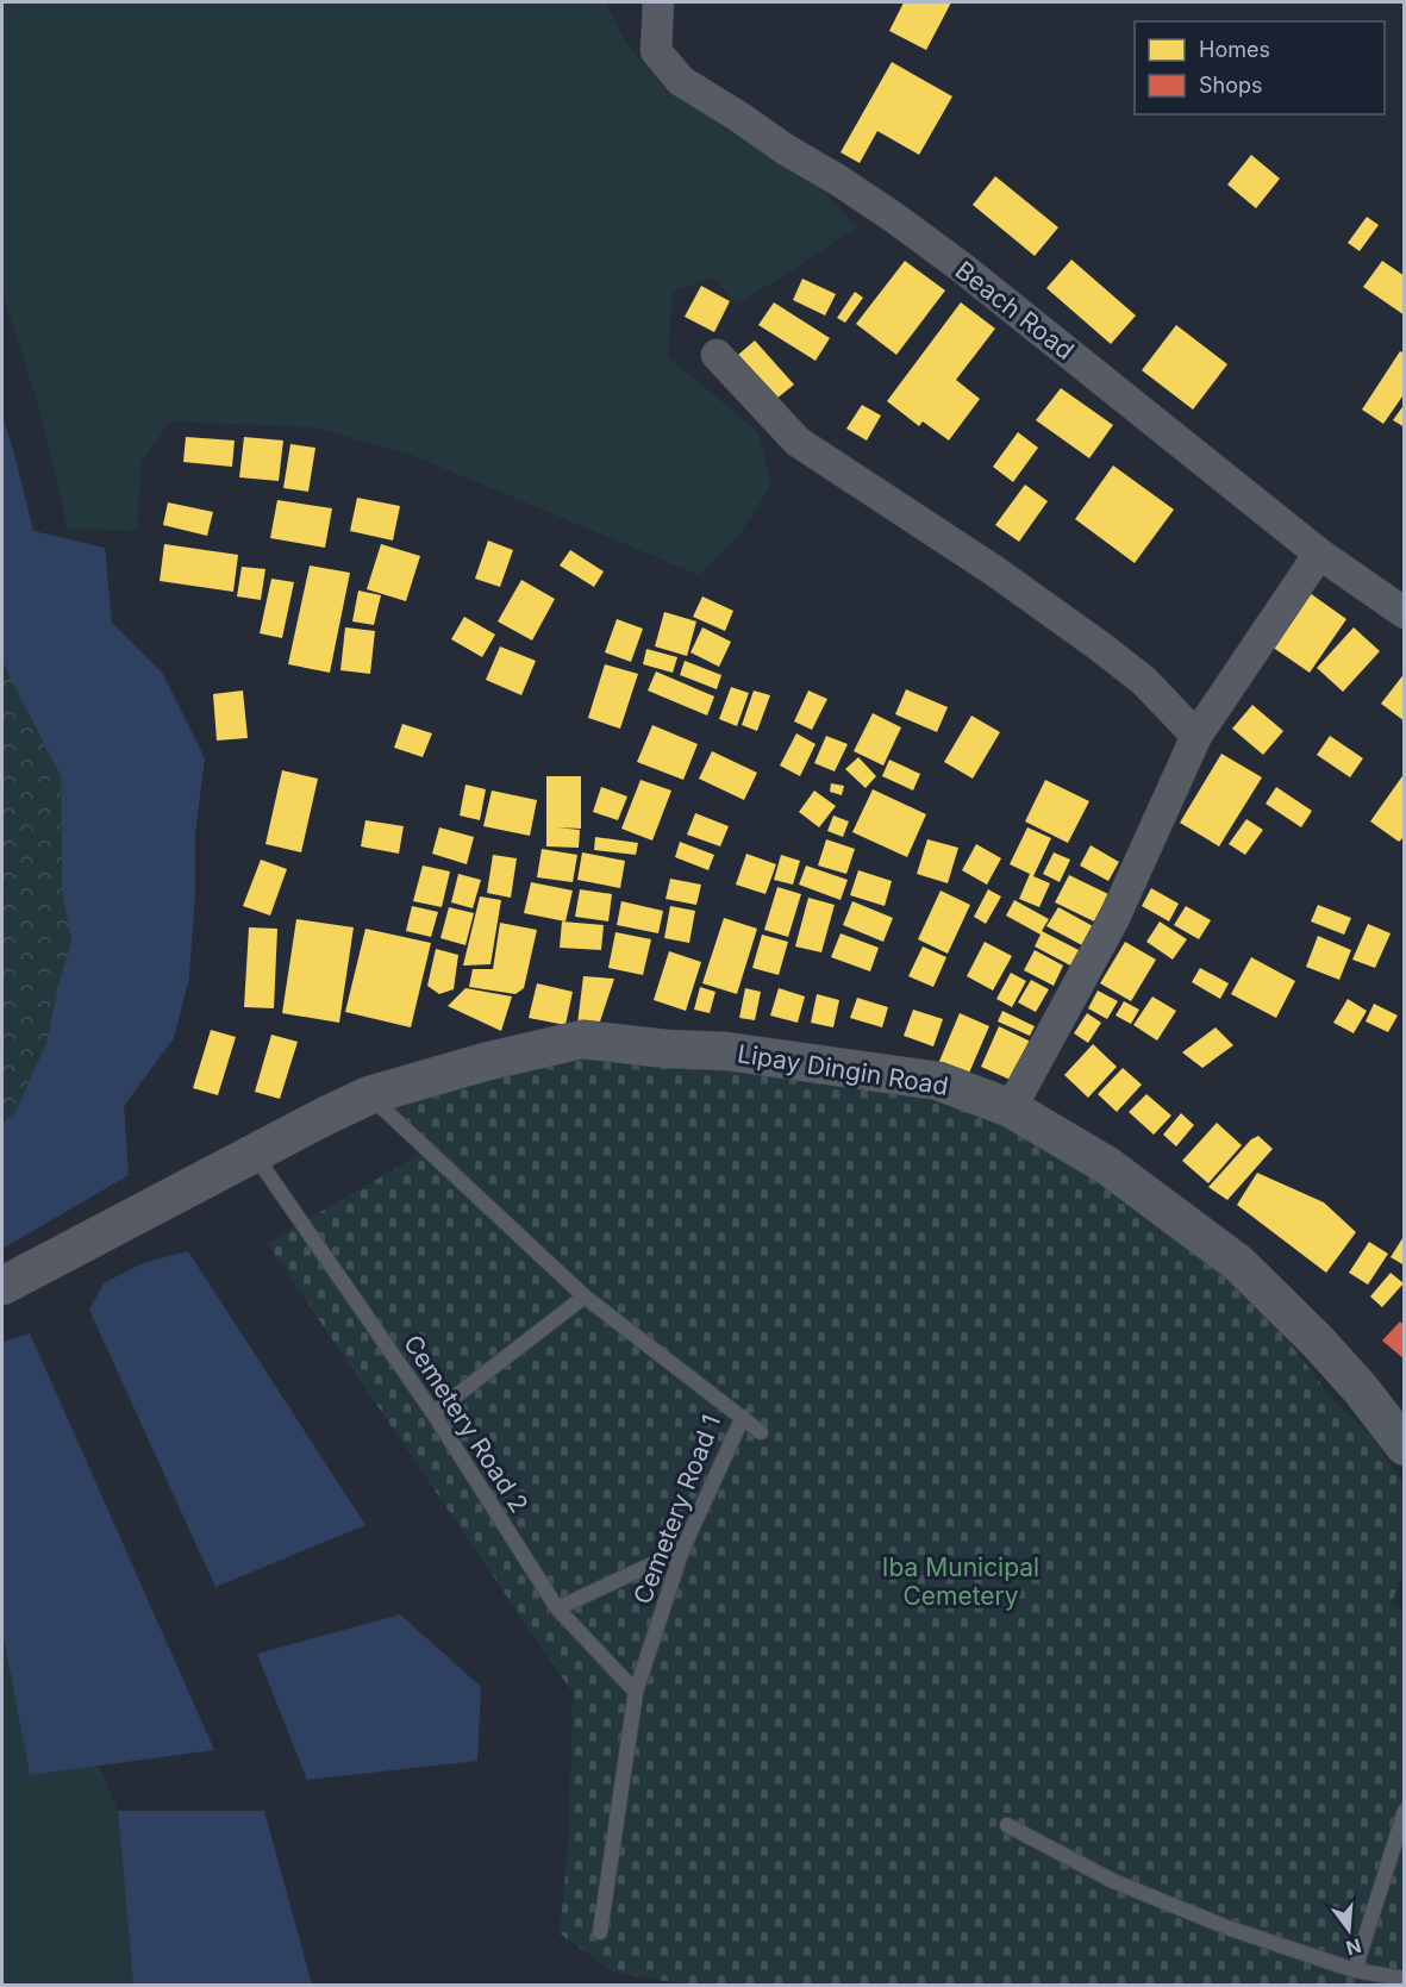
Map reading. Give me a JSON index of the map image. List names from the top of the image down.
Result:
{
  "streets": {
    "street": ["Beach Road", "Lipay Dingin Road"],
    "lane": ["Cemetery Road 2", "Cemetery Road 1"]
  },
  "crossings": [
    ["Lipay Dingin Road", "Cemetery Road 2"],
    ["Lipay Dingin Road", "Cemetery Road 1"],
    ["Cemetery Road 2", "Cemetery Road 1"]
  ],
  "parks": ["Iba Municipal Cemetery"],
  "legend": ["Homes", "Shops"],
  "north": "bottom"
}
